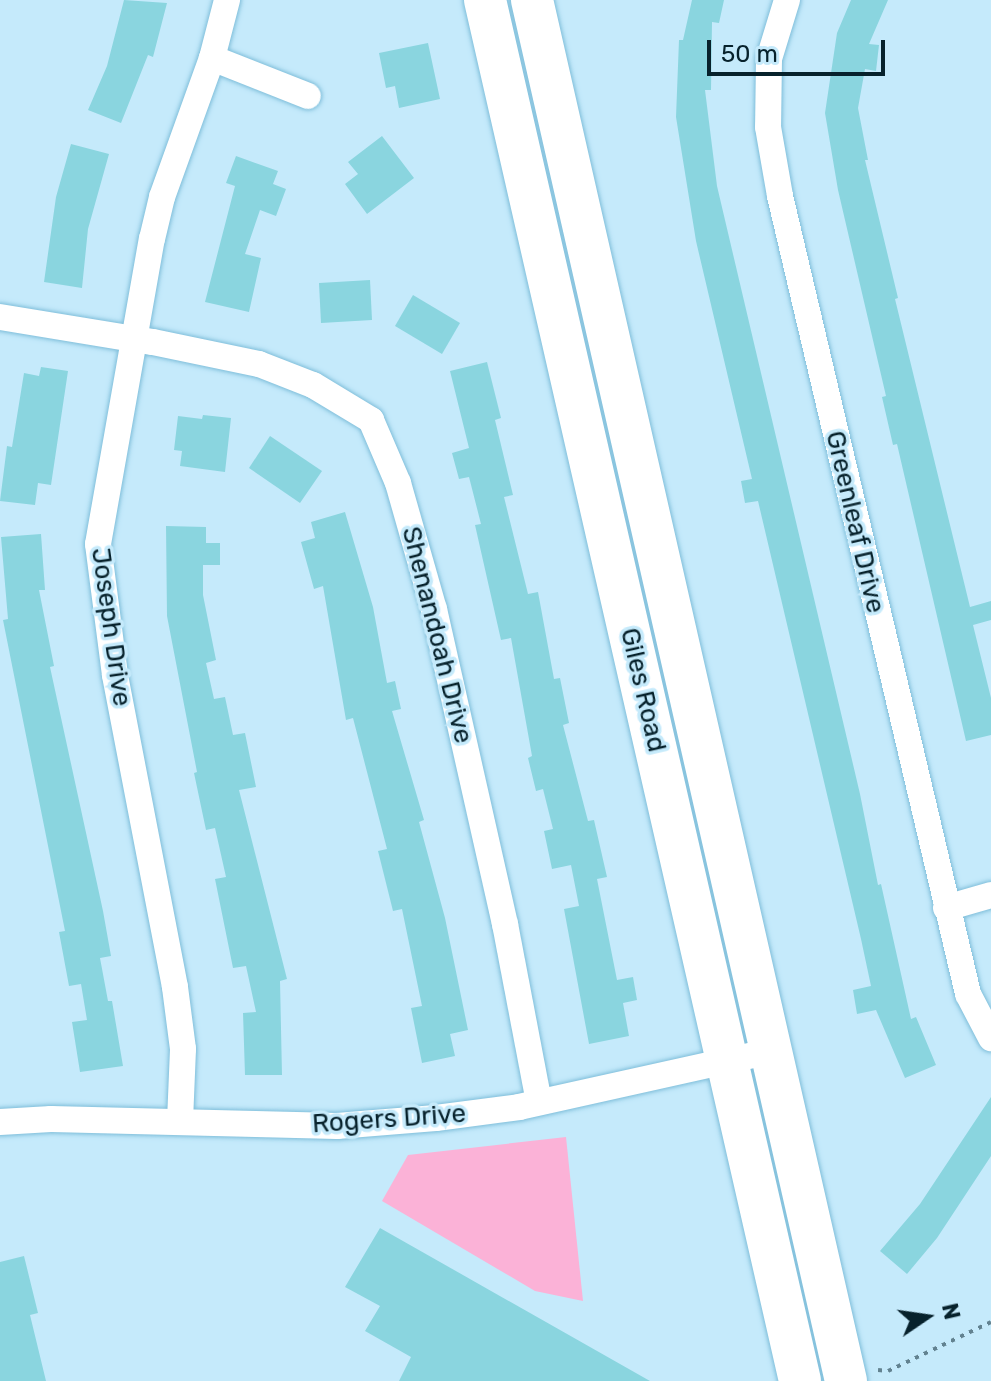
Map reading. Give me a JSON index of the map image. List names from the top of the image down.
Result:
{
  "streets": {
    "main road": ["Giles Road"],
    "street": [
      "Greenleaf Drive",
      "Joseph Drive",
      "Shenandoah Drive",
      "Rogers Drive"
    ]
  },
  "crossings": [
    ["Joseph Drive", "Shenandoah Drive"],
    ["Joseph Drive", "Rogers Drive"],
    ["Shenandoah Drive", "Rogers Drive"],
    ["Giles Road", "Rogers Drive"]
  ],
  "scale_bar": "50 m",
  "north": "right"
}
